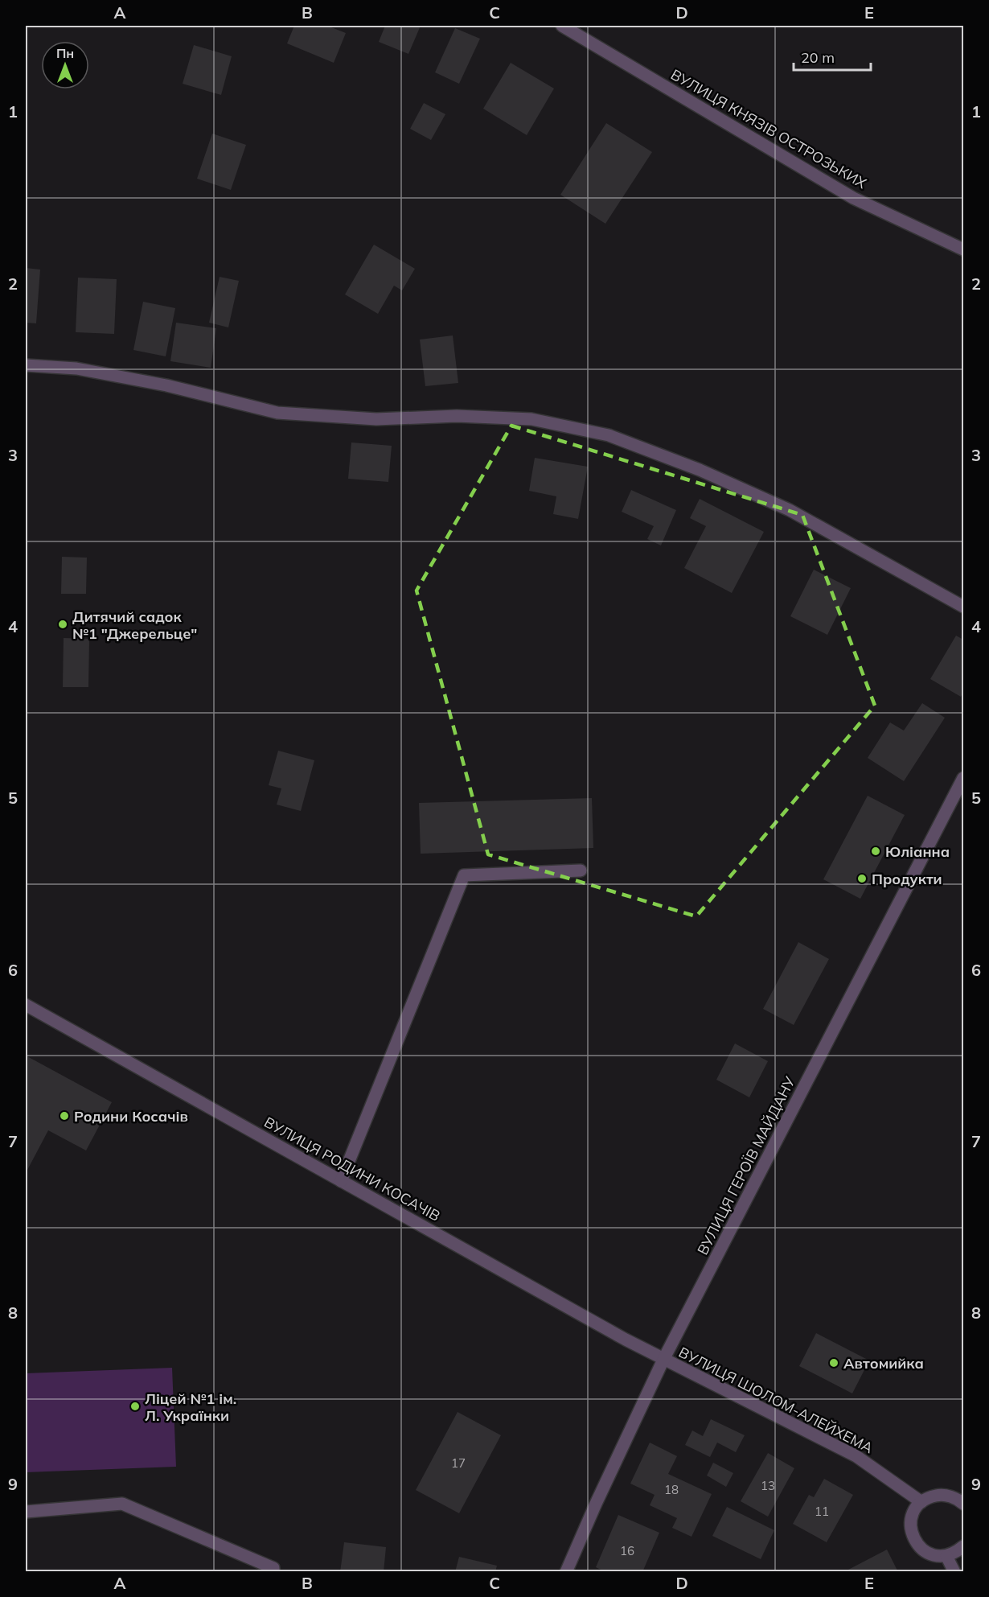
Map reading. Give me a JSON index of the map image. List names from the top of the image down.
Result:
{
  "streets": {
    "street": [
      "ВУЛИЦЯ КНЯЗІВ ОСТРОЗЬКИХ",
      "ВУЛИЦЯ ГЕРОЇВ МАЙДАНУ",
      "ВУЛИЦЯ РОДИНИ КОСАЧІВ",
      "ВУЛИЦЯ ШОЛОМ-АЛЕЙХЕМА"
    ]
  },
  "crossings": [
    ["ВУЛИЦЯ ГЕРОЇВ МАЙДАНУ", "ВУЛИЦЯ РОДИНИ КОСАЧІВ"],
    ["ВУЛИЦЯ ГЕРОЇВ МАЙДАНУ", "ВУЛИЦЯ ШОЛОМ-АЛЕЙХЕМА"],
    ["ВУЛИЦЯ РОДИНИ КОСАЧІВ", "ВУЛИЦЯ ШОЛОМ-АЛЕЙХЕМА"]
  ],
  "places": [
    "Дитячий садок №1 \"Джерельце\"",
    "Юліанна",
    "Продукти",
    "Родини Косачів",
    "Автомийка",
    "Ліцей №1 ім. Л. Українки"
  ],
  "house_numbers": [
    "17",
    "13",
    "18",
    "11",
    "16"
  ],
  "scale_bar": "20 m",
  "north": "top",
  "grid": {
    "columns": [
      "A",
      "B",
      "C",
      "D",
      "E"
    ],
    "rows": [
      "1",
      "2",
      "3",
      "4",
      "5",
      "6",
      "7",
      "8",
      "9"
    ]
  }
}
